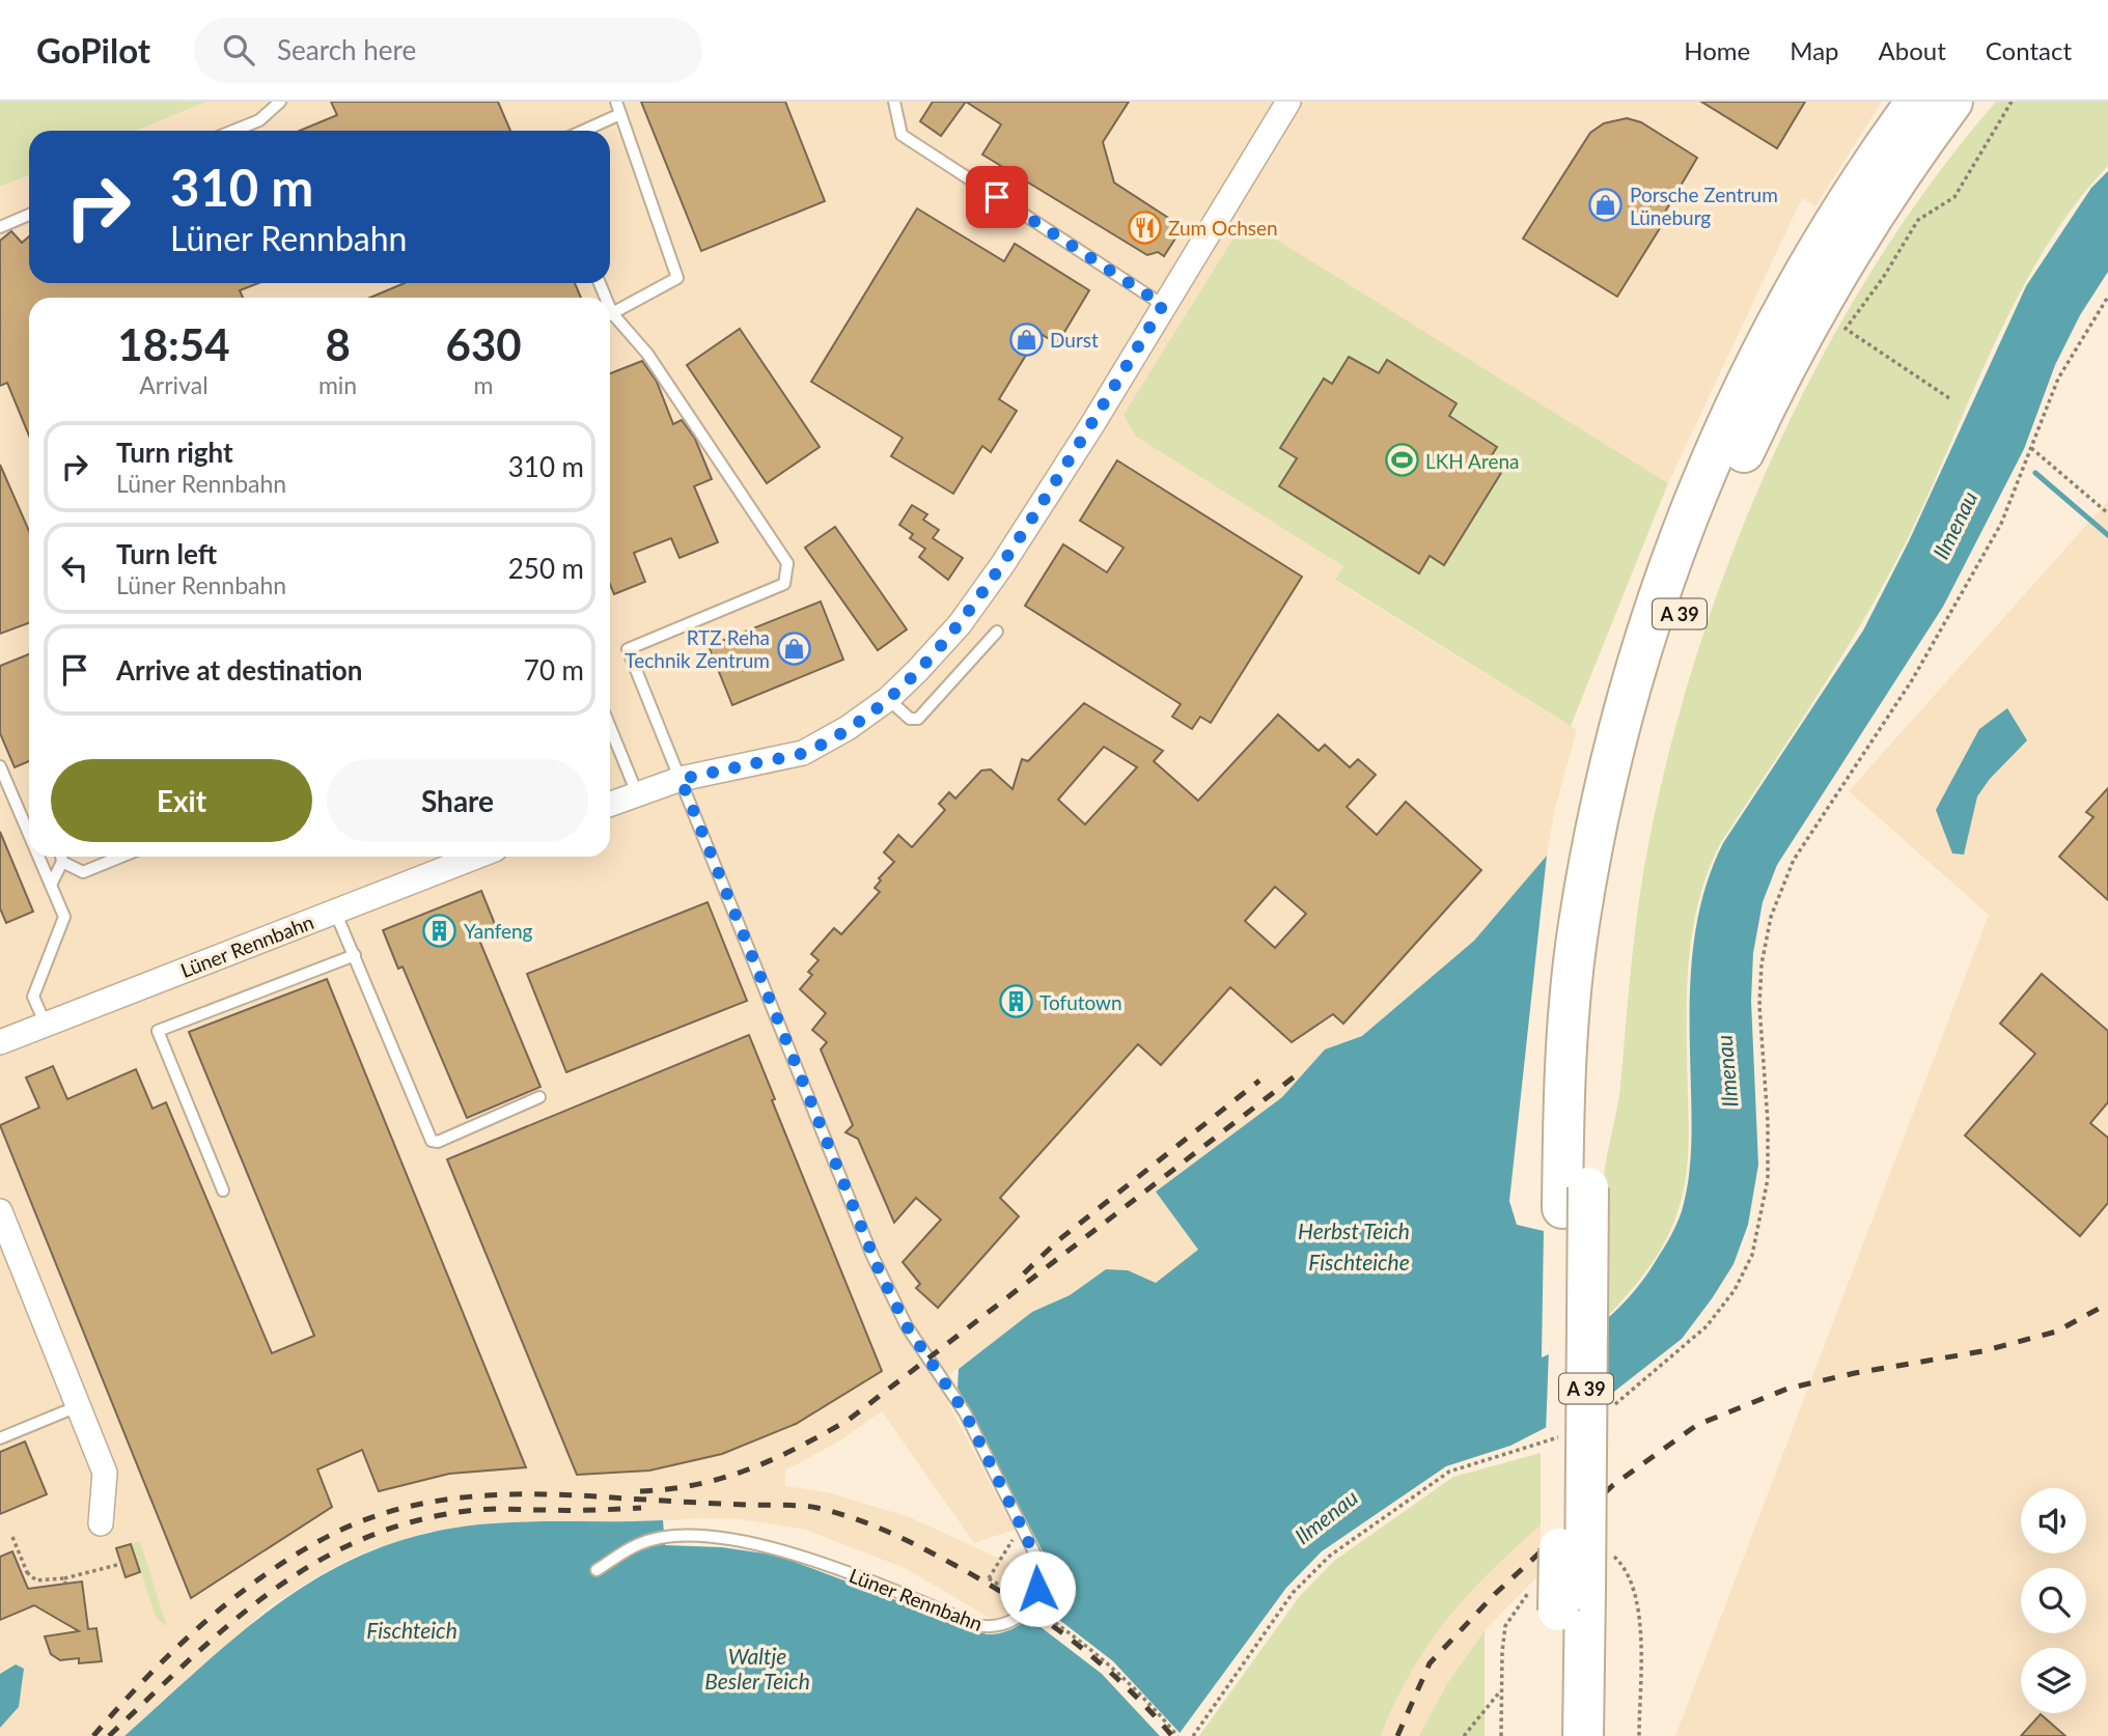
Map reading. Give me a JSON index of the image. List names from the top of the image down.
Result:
{
  "streets": {
    "highway": ["A 39"],
    "street": ["Lüner Rennbahn"]
  },
  "water": [
    "Ilmenau",
    "Herbst Teich",
    "Fischteiche",
    "Fischteich",
    "Waltje Besler Teich"
  ],
  "places": {
    "shop": ["Porsche Zentrum Lüneburg", "Durst", "RTZ Reha Technik Zentrum"],
    "restaurant": ["Zum Ochsen"],
    "sports": ["LKH Arena"],
    "building": ["Yanfeng", "Tofutown"]
  },
  "page": {
    "header": "GoPilot",
    "search": "Search here",
    "nav": [
      "Home",
      "Map",
      "About",
      "Contact"
    ],
    "turn": ["310 m", "Lüner Rennbahn"],
    "eta": [
      "18:54",
      "Arrival",
      "8",
      "min",
      "630",
      "m"
    ],
    "list": [
      {
        "name": "Turn right",
        "note": "Lüner Rennbahn",
        "value": "310 m"
      },
      {
        "name": "Turn left",
        "note": "Lüner Rennbahn",
        "value": "250 m"
      },
      {
        "name": "Arrive at destination",
        "value": "70 m"
      }
    ],
    "buttons": ["Exit", "Share"]
  }
}
